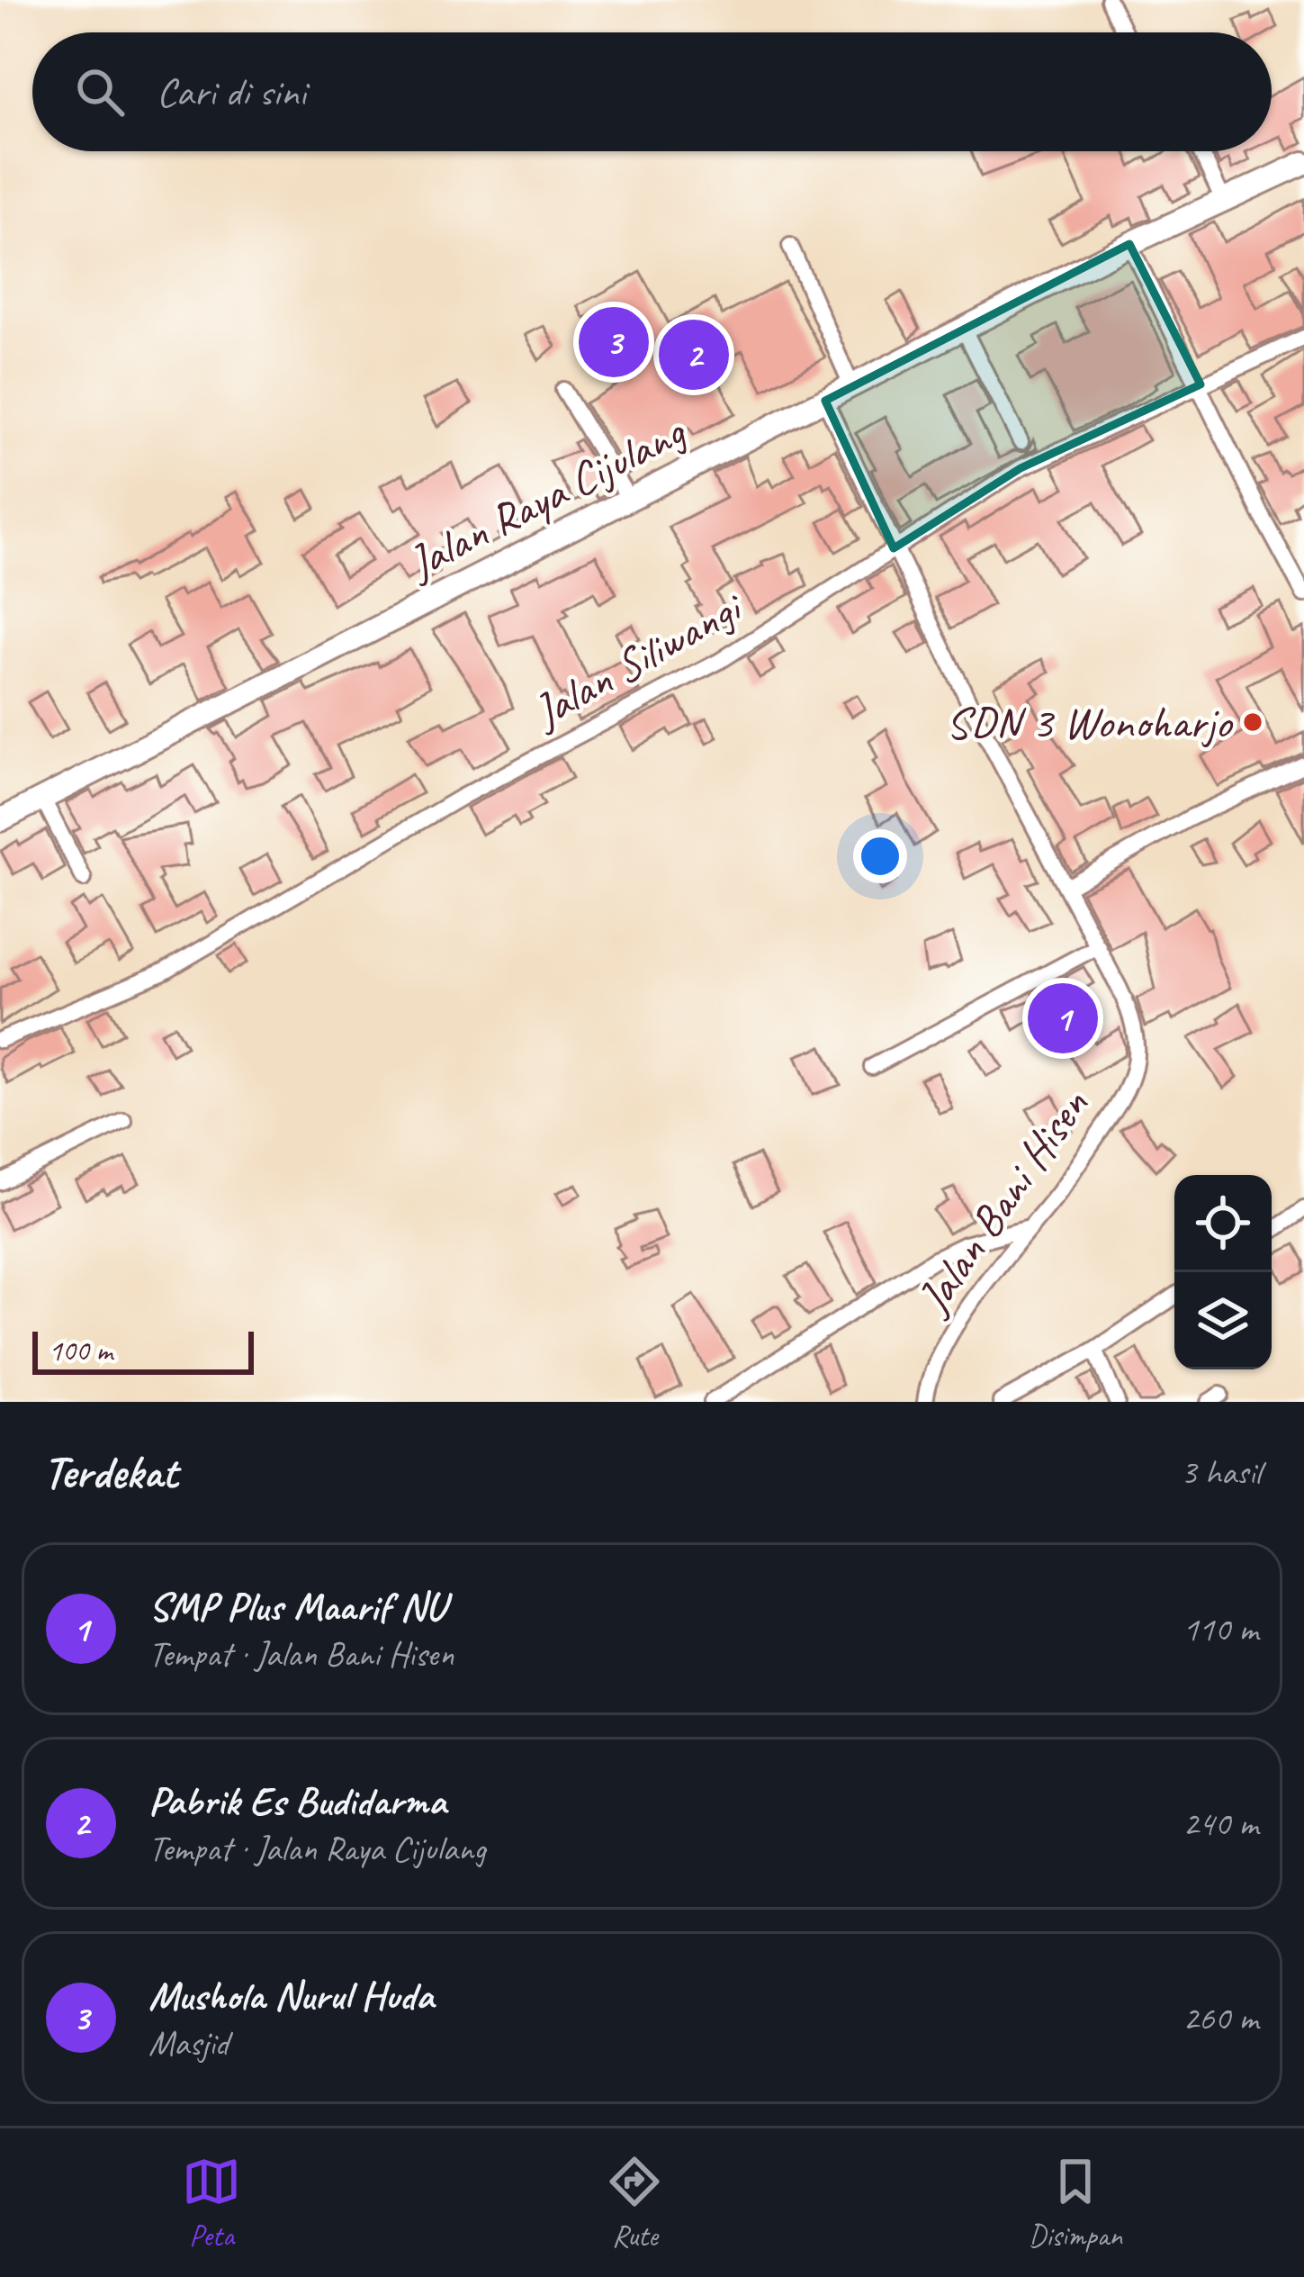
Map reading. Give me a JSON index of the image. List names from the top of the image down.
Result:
{
  "streets": {
    "highway": ["Jalan Raya Cijulang"],
    "street": ["Jalan Siliwangi", "Jalan Bani Hisen"]
  },
  "crossings": [
    ["Jalan Raya Cijulang", "Jalan Bani Hisen"],
    ["Jalan Siliwangi", "Jalan Bani Hisen"]
  ],
  "places": ["SDN 3 Wonoharjo"],
  "scale_bar": "100 m",
  "page": {
    "search": "Cari di sini",
    "pins": ["3", "2", "1"],
    "scale": "100 m",
    "heading": ["Terdekat", "3 hasil"],
    "list": [
      {
        "mark": "1",
        "name": "SMP Plus Maarif NU",
        "note": "Tempat · Jalan Bani Hisen",
        "value": "110 m"
      },
      {
        "mark": "2",
        "name": "Pabrik Es Budidarma",
        "note": "Tempat · Jalan Raya Cijulang",
        "value": "240 m"
      },
      {
        "mark": "3",
        "name": "Mushola Nurul Huda",
        "note": "Masjid",
        "value": "260 m"
      }
    ],
    "nav": ["Peta", "Rute", "Disimpan"]
  }
}
